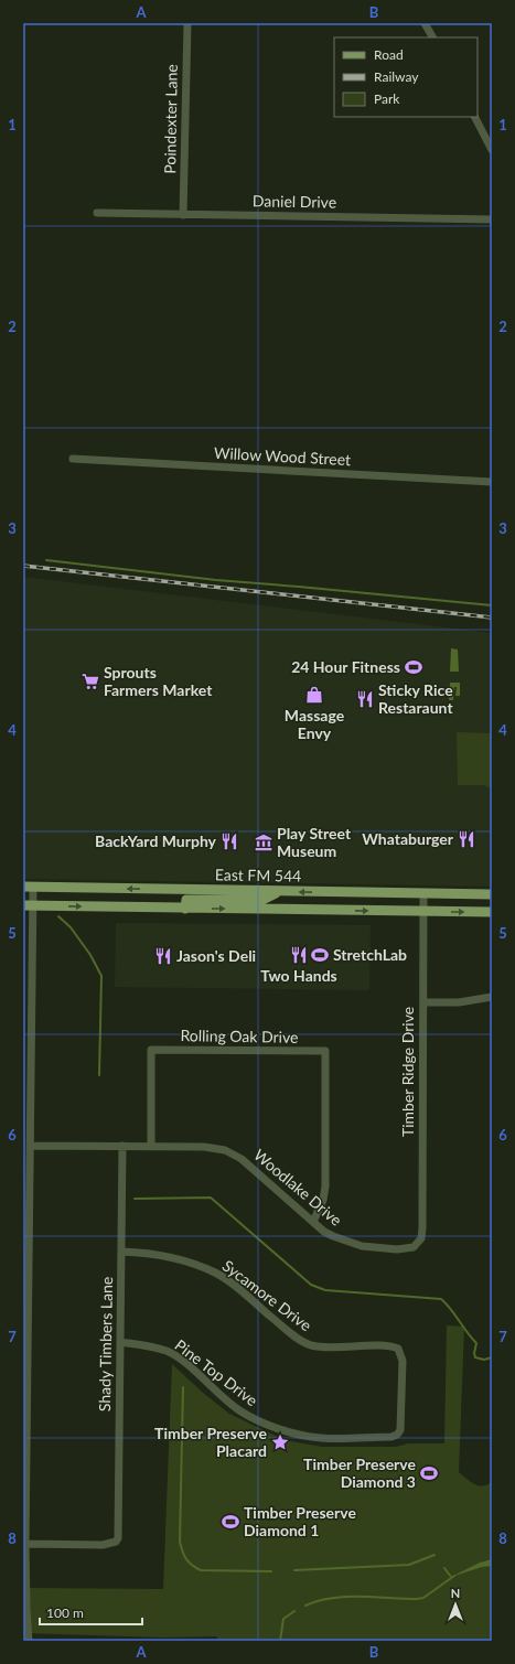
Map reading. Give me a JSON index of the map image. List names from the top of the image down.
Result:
{
  "streets": {
    "main road": ["East FM 544"],
    "street": [
      "Poindexter Lane",
      "Daniel Drive",
      "Willow Wood Street",
      "Rolling Oak Drive",
      "Timber Ridge Drive",
      "Woodlake Drive",
      "Sycamore Drive",
      "Shady Timbers Lane",
      "Pine Top Drive"
    ]
  },
  "crossings": [
    ["Poindexter Lane", "Daniel Drive"],
    ["East FM 544", "Timber Ridge Drive"],
    ["Rolling Oak Drive", "Woodlake Drive"],
    ["Timber Ridge Drive", "Woodlake Drive"],
    ["Woodlake Drive", "Shady Timbers Lane"],
    ["Sycamore Drive", "Shady Timbers Lane"],
    ["Sycamore Drive", "Pine Top Drive"],
    ["Shady Timbers Lane", "Pine Top Drive"]
  ],
  "places": {
    "sports": [
      "24 Hour Fitness",
      "StretchLab",
      "Timber Preserve Diamond 3",
      "Timber Preserve Diamond 1"
    ],
    "supermarket": ["Sprouts Farmers Market"],
    "shop": ["Massage Envy"],
    "restaurant": [
      "Sticky Rice Restaraunt",
      "Whataburger",
      "BackYard Murphy",
      "Two Hands",
      "Jason's Deli"
    ],
    "museum": ["Play Street Museum"],
    "place": ["Timber Preserve Placard"]
  },
  "legend": ["Road", "Railway", "Park"],
  "scale_bar": "100 m",
  "north": "top",
  "grid": {
    "columns": ["A", "B"],
    "rows": [
      "1",
      "2",
      "3",
      "4",
      "5",
      "6",
      "7",
      "8"
    ]
  }
}
